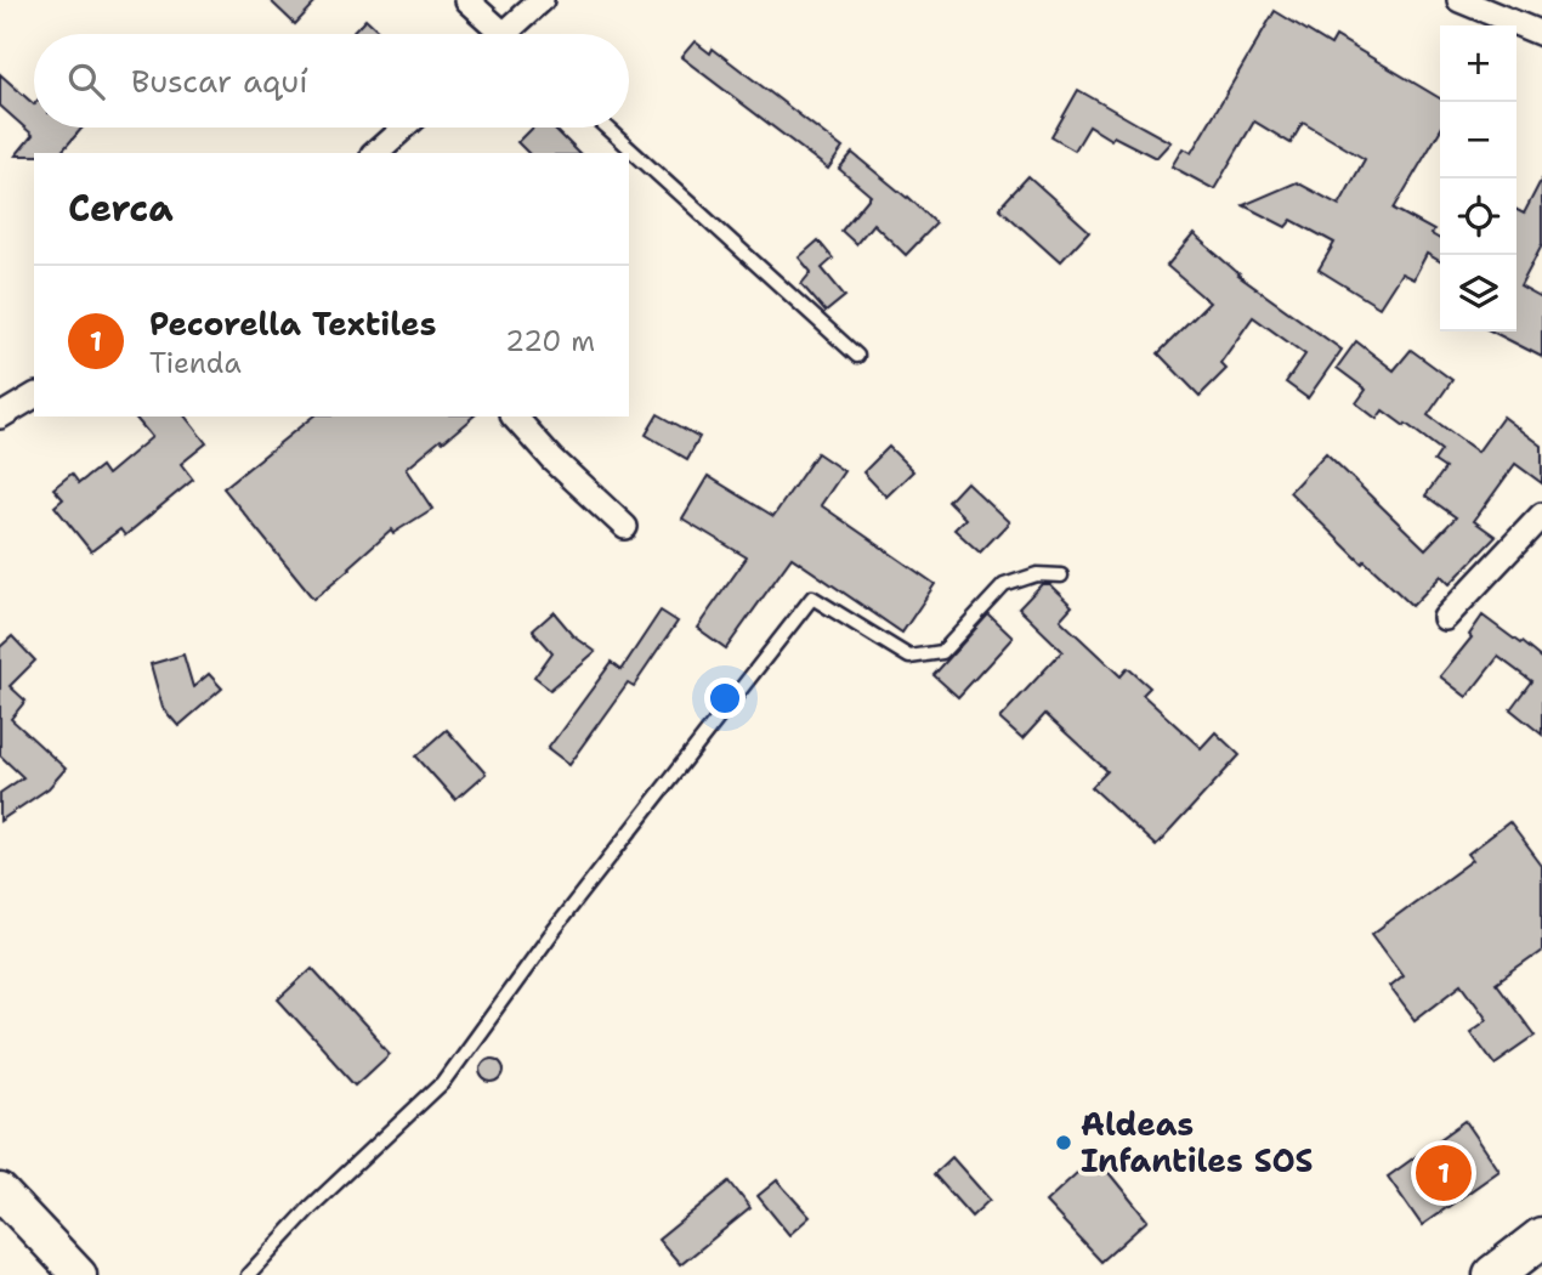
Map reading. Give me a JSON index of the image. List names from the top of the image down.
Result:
{
  "places": ["Aldeas Infantiles SOS"],
  "page": {
    "map_buttons": ["+", "−"],
    "search": "Buscar aquí",
    "heading": "Cerca",
    "list": [
      {
        "mark": "1",
        "name": "Pecorella Textiles",
        "note": "Tienda",
        "value": "220 m"
      }
    ],
    "pins": "1"
  }
}
